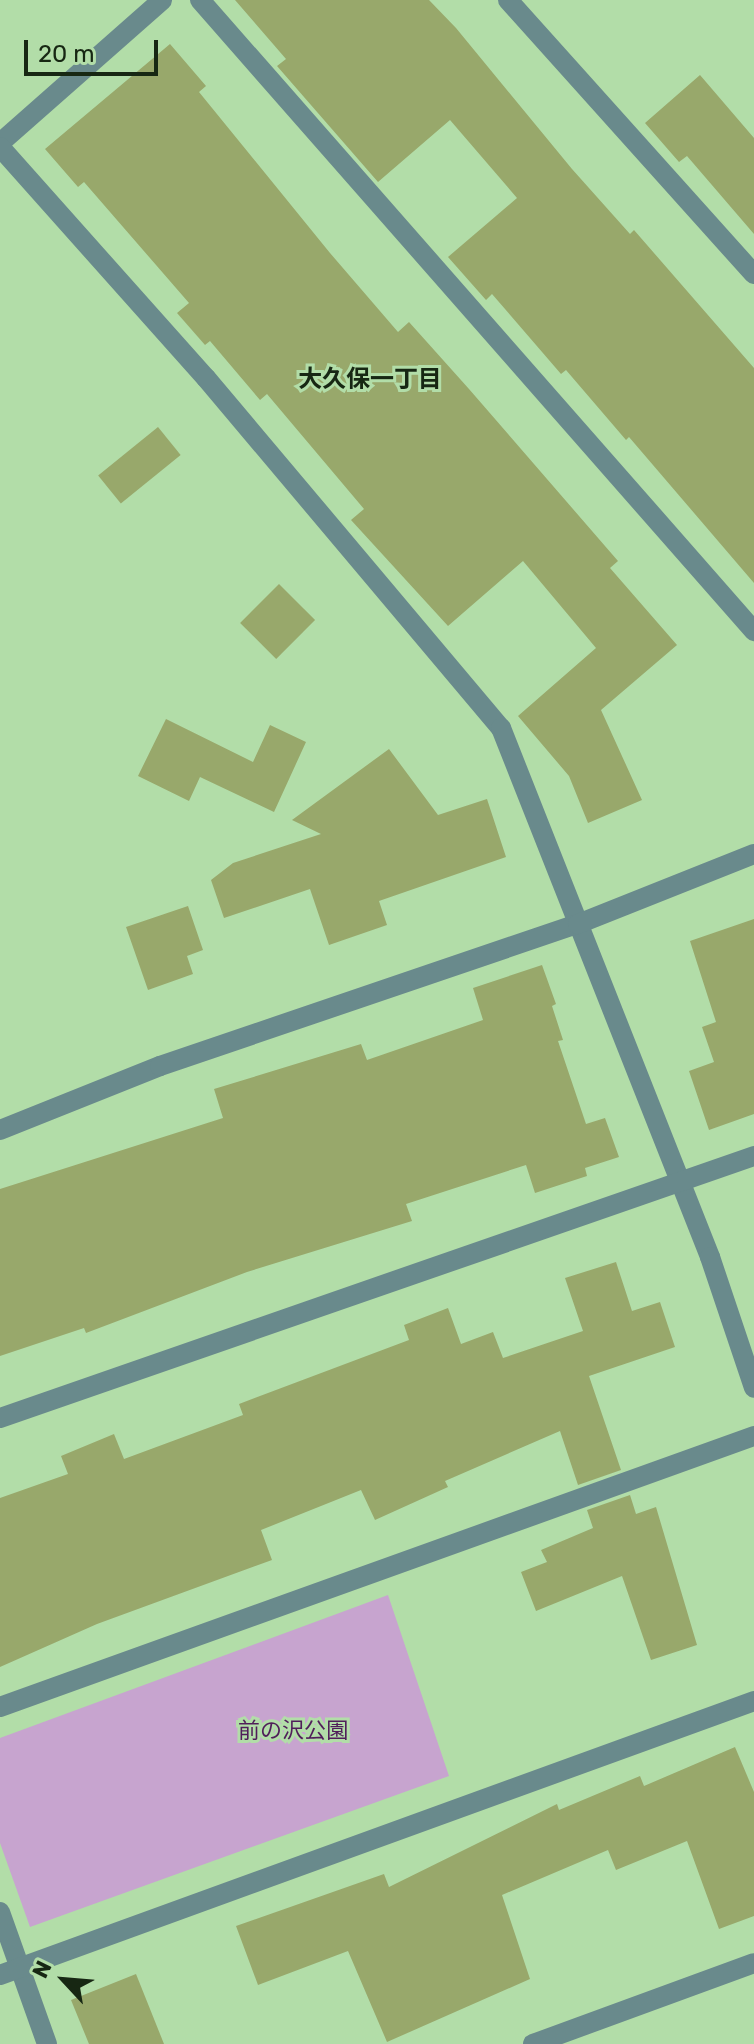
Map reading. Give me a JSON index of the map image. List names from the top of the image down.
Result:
{
  "districts": ["大久保一丁目"],
  "parks": ["前の沢公園"],
  "scale_bar": "20 m",
  "north": "top left"
}
